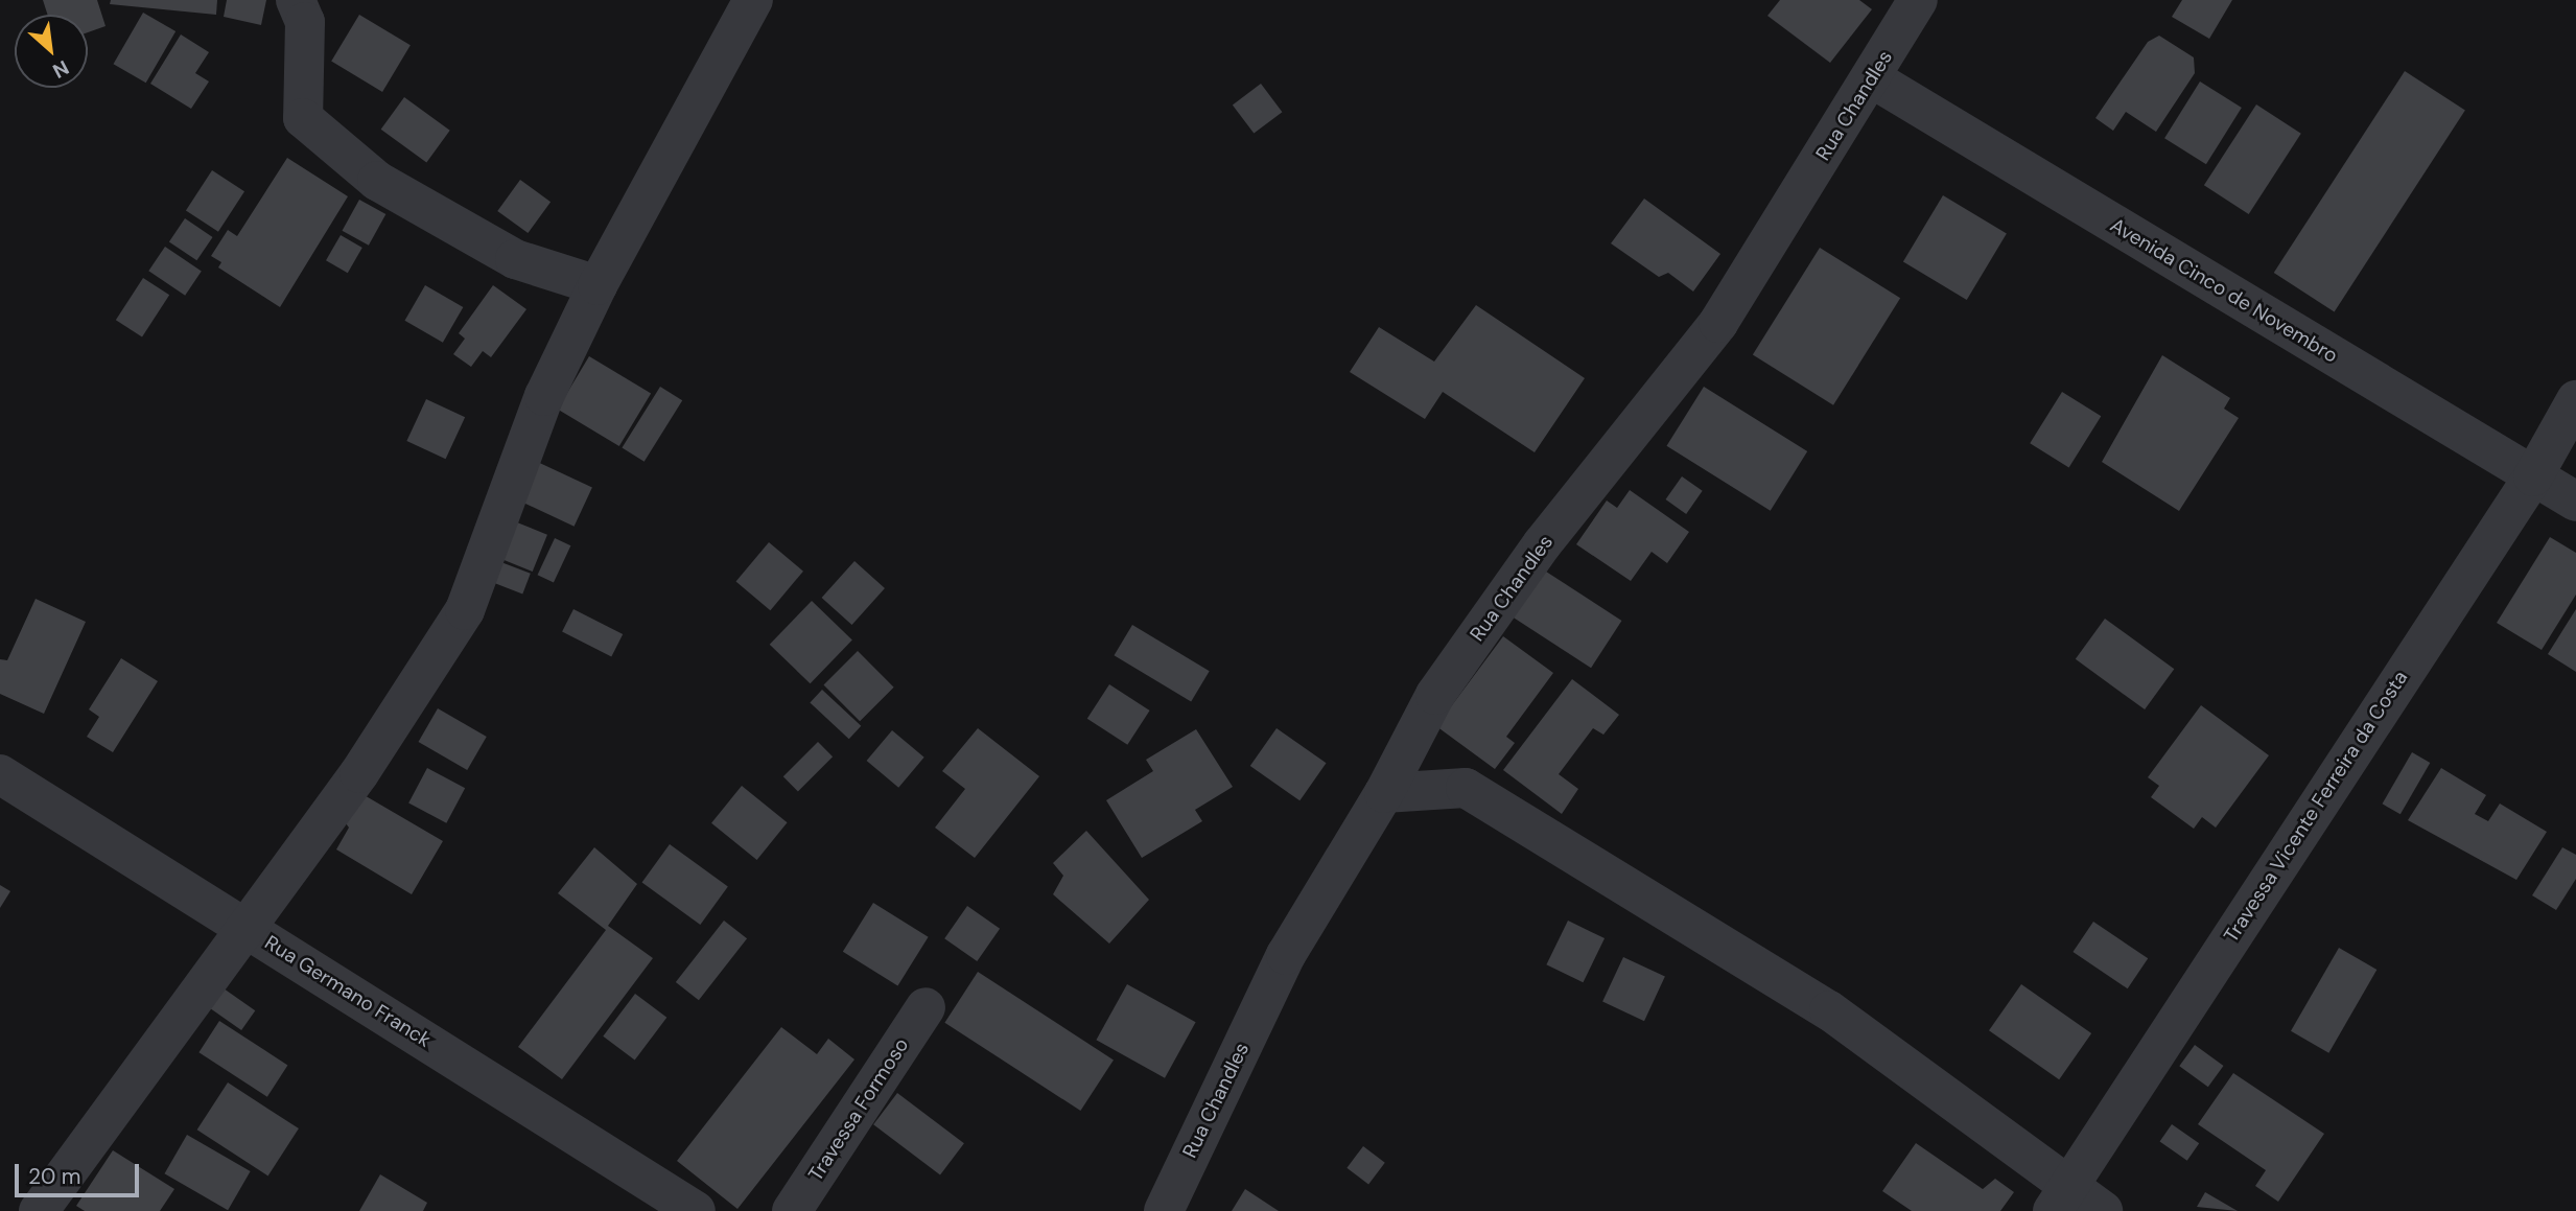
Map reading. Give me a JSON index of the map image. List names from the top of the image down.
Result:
{
  "streets": {
    "street": [
      "Rua Chandles",
      "Avenida Cinco de Novembro",
      "Travessa Vicente Ferreira da Costa",
      "Rua Germano Franck",
      "Travessa Formoso"
    ]
  },
  "crossings": [
    ["Rua Chandles", "Avenida Cinco de Novembro"],
    ["Avenida Cinco de Novembro", "Travessa Vicente Ferreira da Costa"]
  ],
  "scale_bar": "20 m",
  "north": "bottom right"
}
